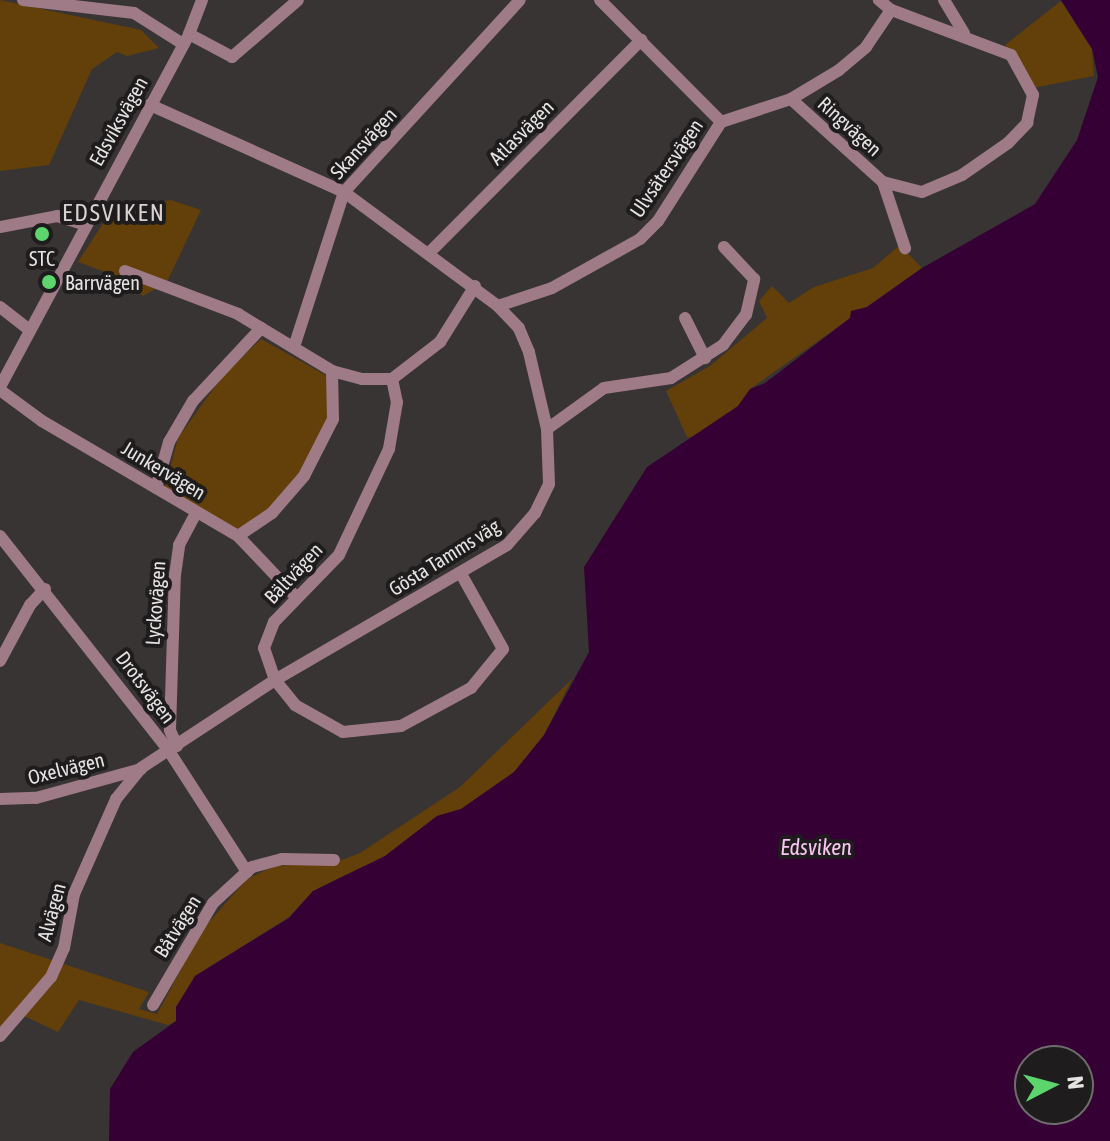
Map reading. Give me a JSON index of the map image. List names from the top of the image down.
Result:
{
  "streets": {
    "street": [
      "Edsviksvägen",
      "Ringvägen",
      "Atlasvägen",
      "Skansvägen",
      "Ulvsätersvägen",
      "Junkervägen",
      "Gösta Tamms väg",
      "Bältvägen",
      "Lyckovägen",
      "Drotsvägen",
      "Oxelvägen",
      "Alvägen",
      "Båtvägen"
    ]
  },
  "crossings": [
    ["Edsviksvägen", "Junkervägen"],
    ["Edsviksvägen", "Gösta Tamms väg"],
    ["Ringvägen", "Ulvsätersvägen"],
    ["Atlasvägen", "Gösta Tamms väg"],
    ["Skansvägen", "Gösta Tamms väg"],
    ["Ulvsätersvägen", "Gösta Tamms väg"],
    ["Junkervägen", "Bältvägen"],
    ["Junkervägen", "Lyckovägen"],
    ["Gösta Tamms väg", "Bältvägen"],
    ["Gösta Tamms väg", "Lyckovägen"],
    ["Gösta Tamms väg", "Drotsvägen"],
    ["Gösta Tamms väg", "Alvägen"],
    ["Lyckovägen", "Drotsvägen"],
    ["Lyckovägen", "Alvägen"],
    ["Drotsvägen", "Alvägen"],
    ["Drotsvägen", "Båtvägen"],
    ["Oxelvägen", "Alvägen"]
  ],
  "districts": ["EDSVIKEN"],
  "water": ["Edsviken"],
  "places": ["STC", "Barrvägen"],
  "north": "right"
}
